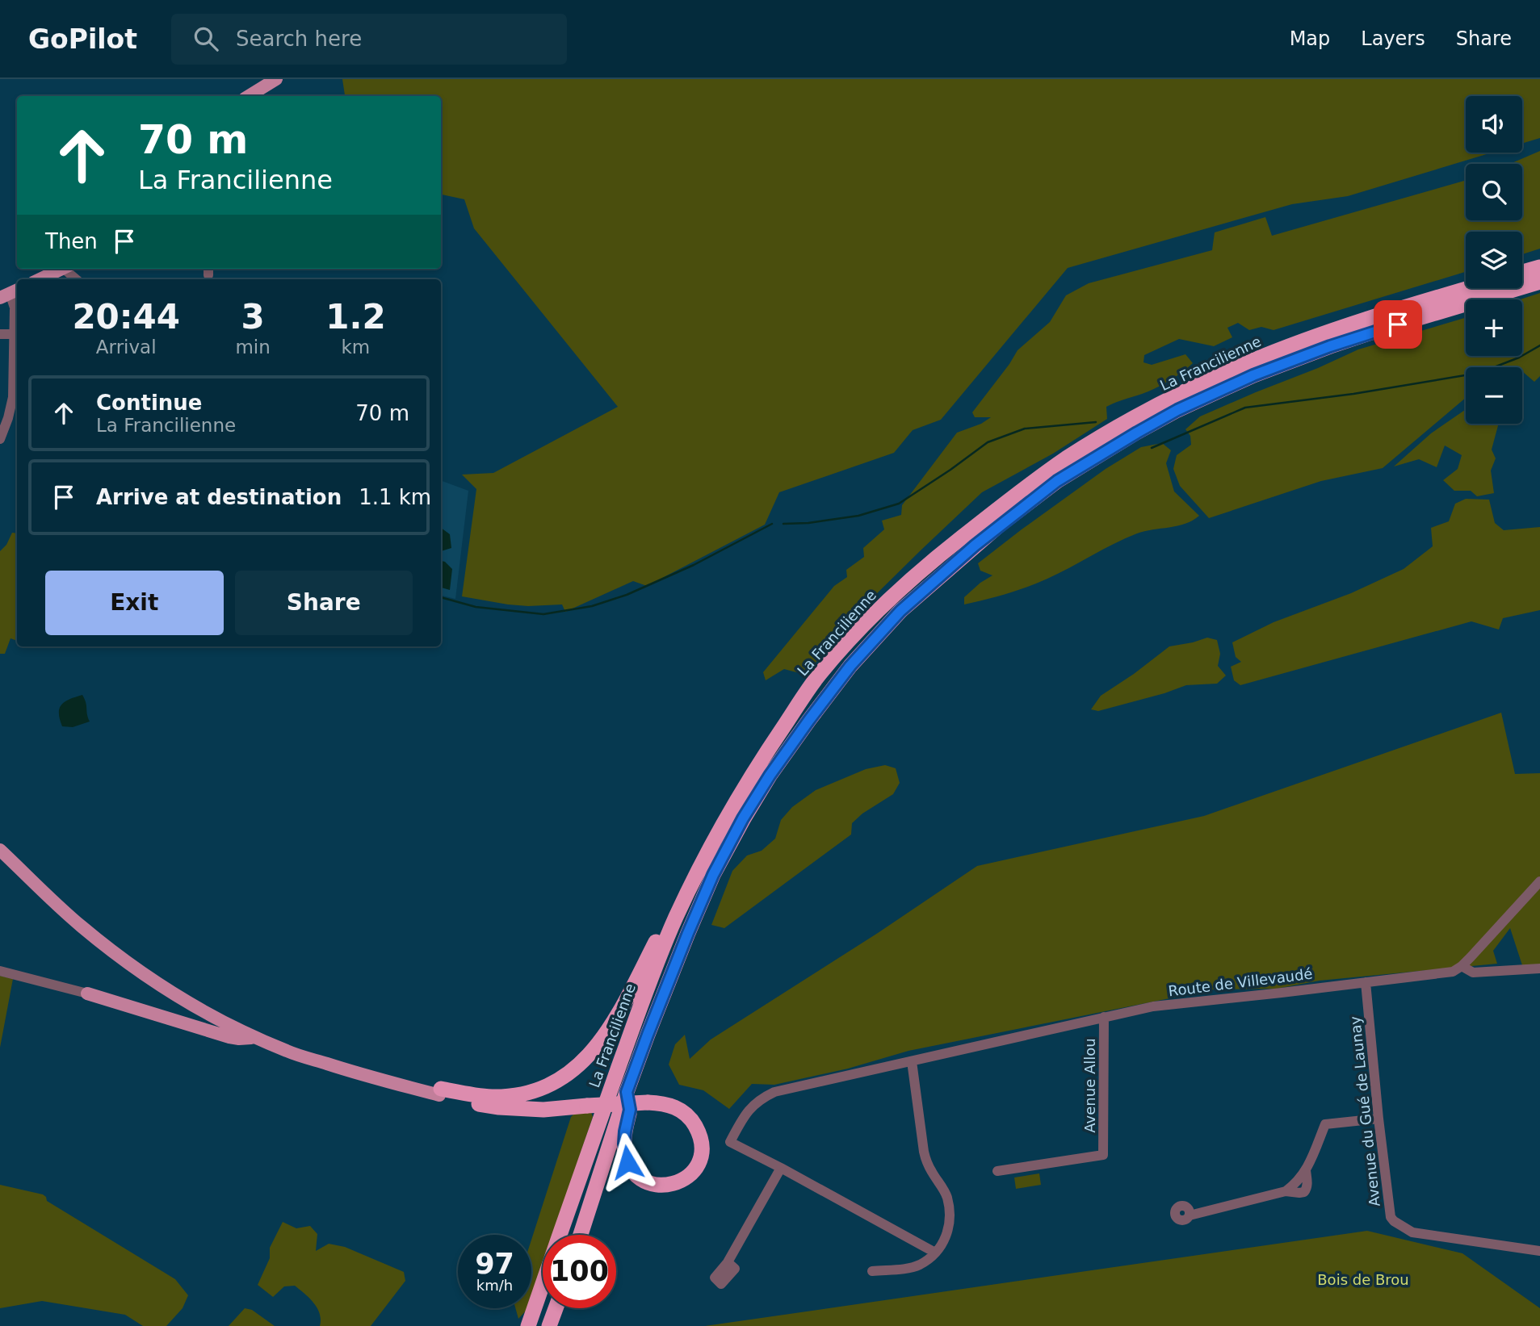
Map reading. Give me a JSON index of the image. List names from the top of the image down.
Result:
{
  "streets": {
    "highway": ["La Francilienne"],
    "street": ["Route de Villevaudé", "Avenue Allou", "Avenue du Gué de Launay"]
  },
  "crossings": [
    ["Route de Villevaudé", "Avenue Allou"],
    ["Route de Villevaudé", "Avenue du Gué de Launay"]
  ],
  "parks": ["Bois de Brou"],
  "page": {
    "header": "GoPilot",
    "search": "Search here",
    "nav": ["Map", "Layers", "Share"],
    "map_buttons": ["+", "−"],
    "turn": ["70 m", "La Francilienne"],
    "then": "Then",
    "eta": [
      "20:44",
      "Arrival",
      "3",
      "min",
      "1.2",
      "km"
    ],
    "list": [
      {
        "name": "Continue",
        "note": "La Francilienne",
        "value": "70 m"
      },
      {
        "name": "Arrive at destination",
        "value": "1.1 km"
      }
    ],
    "buttons": ["Exit", "Share"],
    "speed": "97 km/h",
    "limit": "100"
  }
}
